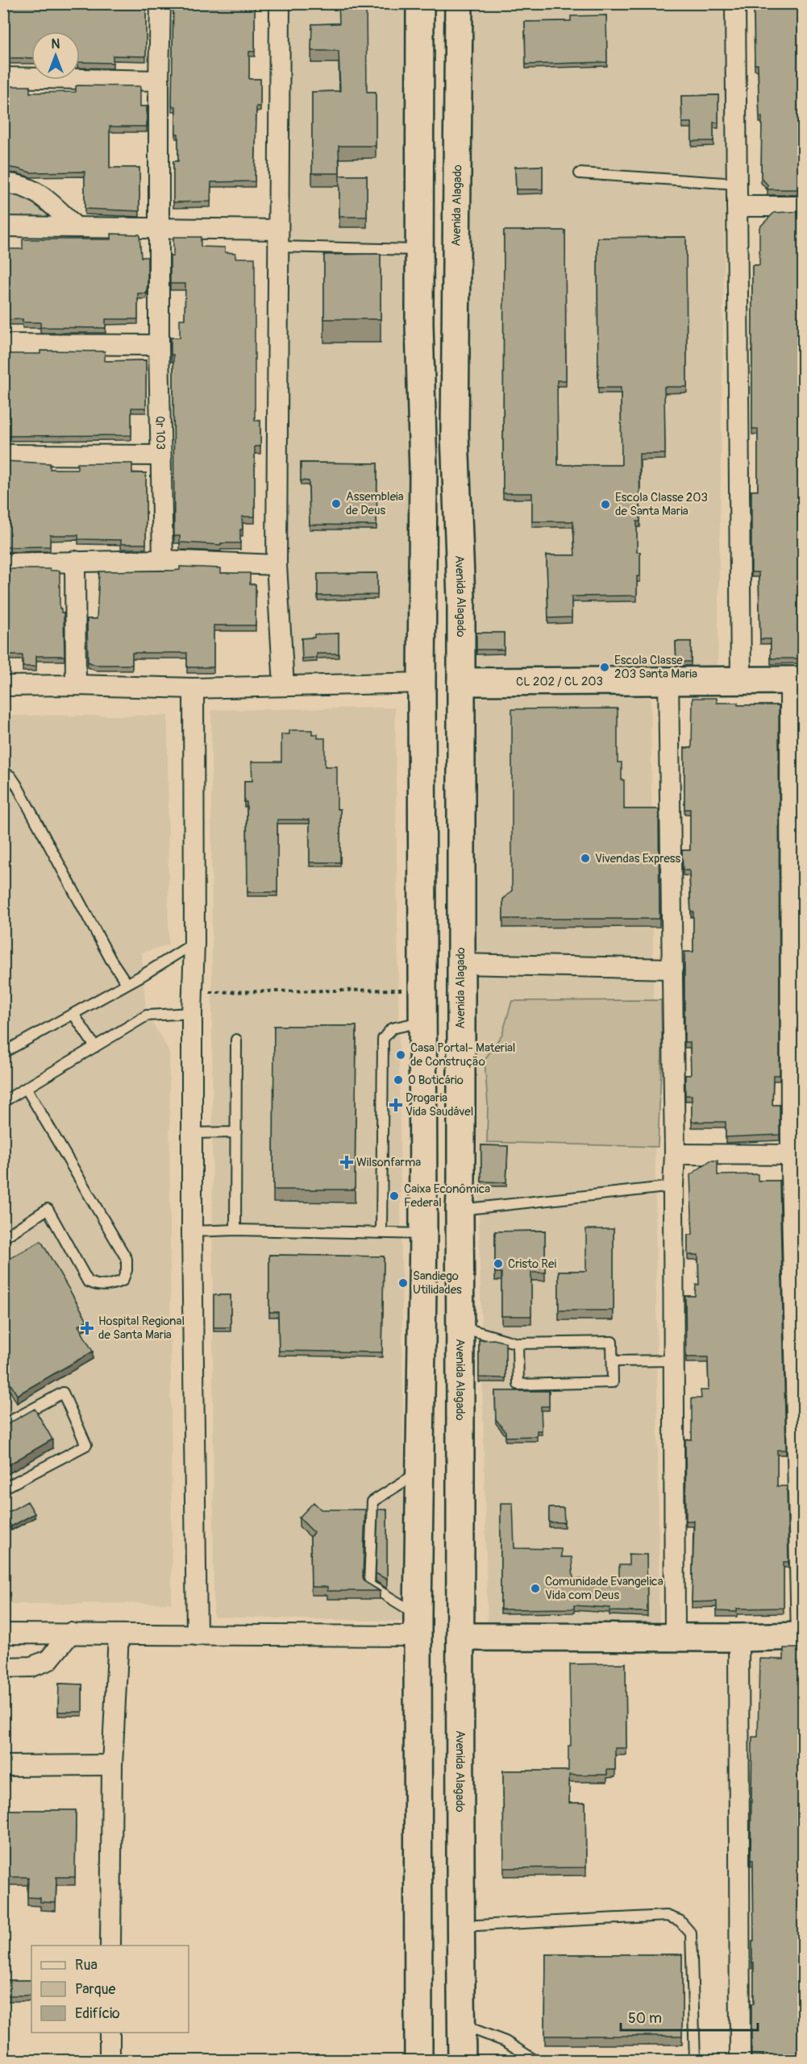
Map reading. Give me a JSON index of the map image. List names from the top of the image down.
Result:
{
  "streets": {
    "main road": ["Avenida Alagado", "CL 202 / CL 203"],
    "street": ["Qr 103"]
  },
  "crossings": [
    ["Avenida Alagado", "CL 202 / CL 203"]
  ],
  "places": {
    "other": [
      "Assembleia de Deus",
      "Escola Classe 203 de Santa Maria",
      "Escola Classe 203 Santa Maria",
      "Vivendas Express",
      "Casa Portal- Material de Construção",
      "O Boticário",
      "Caixa Econômica Federal",
      "Cristo Rei",
      "Sandiego Utilidades",
      "Comunidade Evangelica Vida com Deus"
    ],
    "health": ["Drogaria Vida Saudável", "Wilsonfarma", "Hospital Regional de Santa Maria"]
  },
  "legend": ["Rua", "Parque", "Edifício"],
  "scale_bar": "50 m",
  "north": "top"
}
